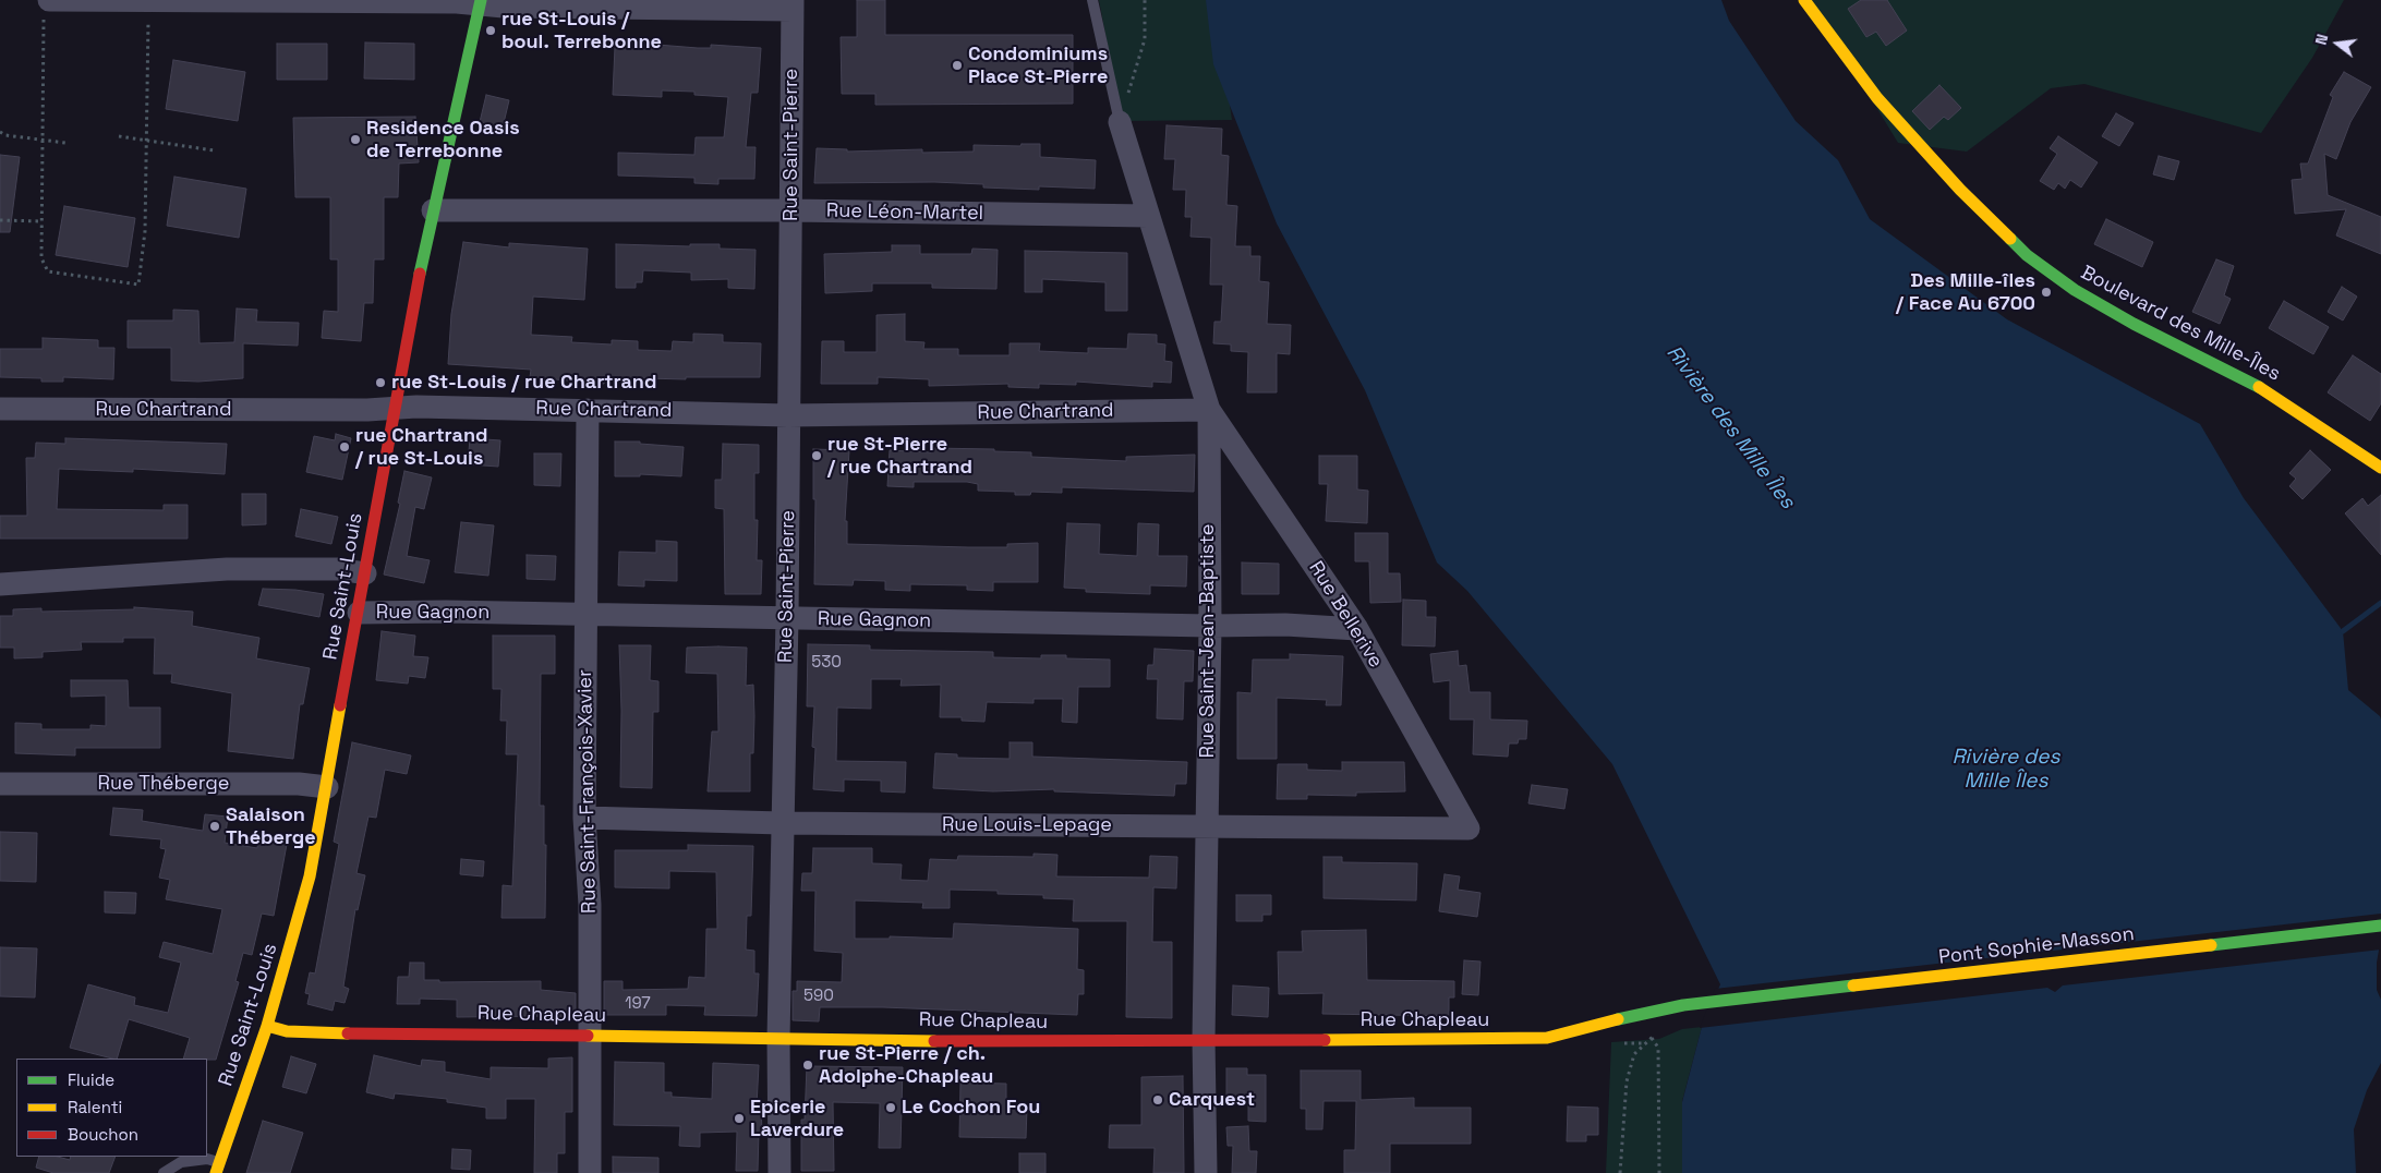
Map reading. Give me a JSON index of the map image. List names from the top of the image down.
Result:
{
  "streets": {
    "main road": [
      "Boulevard des Mille-Îles",
      "Rue Saint-Louis",
      "Pont Sophie-Masson",
      "Rue Chapleau"
    ],
    "street": [
      "Rue Saint-Pierre",
      "Rue Léon-Martel",
      "Rue Chartrand",
      "Rue Gagnon",
      "Rue Bellerive",
      "Rue Saint-Jean-Baptiste",
      "Rue Théberge",
      "Rue Saint-François-Xavier",
      "Rue Louis-Lepage"
    ]
  },
  "crossings": [
    ["Rue Saint-Pierre", "Rue Léon-Martel"],
    ["Rue Saint-Pierre", "Rue Chartrand"],
    ["Rue Saint-Pierre", "Rue Gagnon"],
    ["Rue Saint-Pierre", "Rue Louis-Lepage"],
    ["Rue Saint-Pierre", "Rue Chapleau"],
    ["Rue Léon-Martel", "Rue Saint-Louis"],
    ["Rue Léon-Martel", "Rue Saint-Jean-Baptiste"],
    ["Rue Chartrand", "Rue Saint-Louis"],
    ["Rue Chartrand", "Rue Bellerive"],
    ["Rue Chartrand", "Rue Saint-Jean-Baptiste"],
    ["Rue Chartrand", "Rue Saint-François-Xavier"],
    ["Rue Saint-Louis", "Rue Gagnon"],
    ["Rue Saint-Louis", "Rue Théberge"],
    ["Rue Saint-Louis", "Rue Chapleau"],
    ["Rue Gagnon", "Rue Bellerive"],
    ["Rue Gagnon", "Rue Saint-Jean-Baptiste"],
    ["Rue Gagnon", "Rue Saint-François-Xavier"],
    ["Rue Bellerive", "Rue Saint-Jean-Baptiste"],
    ["Rue Bellerive", "Rue Louis-Lepage"],
    ["Rue Saint-Jean-Baptiste", "Rue Louis-Lepage"],
    ["Rue Saint-Jean-Baptiste", "Rue Chapleau"],
    ["Rue Saint-François-Xavier", "Rue Louis-Lepage"],
    ["Rue Saint-François-Xavier", "Rue Chapleau"],
    ["Pont Sophie-Masson", "Rue Chapleau"]
  ],
  "water": ["Rivière des Mille Îles"],
  "places": [
    "rue St-Louis / boul. Terrebonne",
    "Condominiums Place St-Pierre",
    "Residence Oasis de Terrebonne",
    "Des Mille-îles / Face Au 6700",
    "rue St-Louis / rue Chartrand",
    "rue Chartrand / rue St-Louis",
    "rue St-Pierre / rue Chartrand",
    "Salaison Théberge",
    "rue St-Pierre / ch. Adolphe-Chapleau",
    "Carquest",
    "Le Cochon Fou",
    "Epicerie Laverdure"
  ],
  "house_numbers": ["530", "590", "197"],
  "legend": ["Fluide", "Ralenti", "Bouchon"],
  "north": "left"
}
